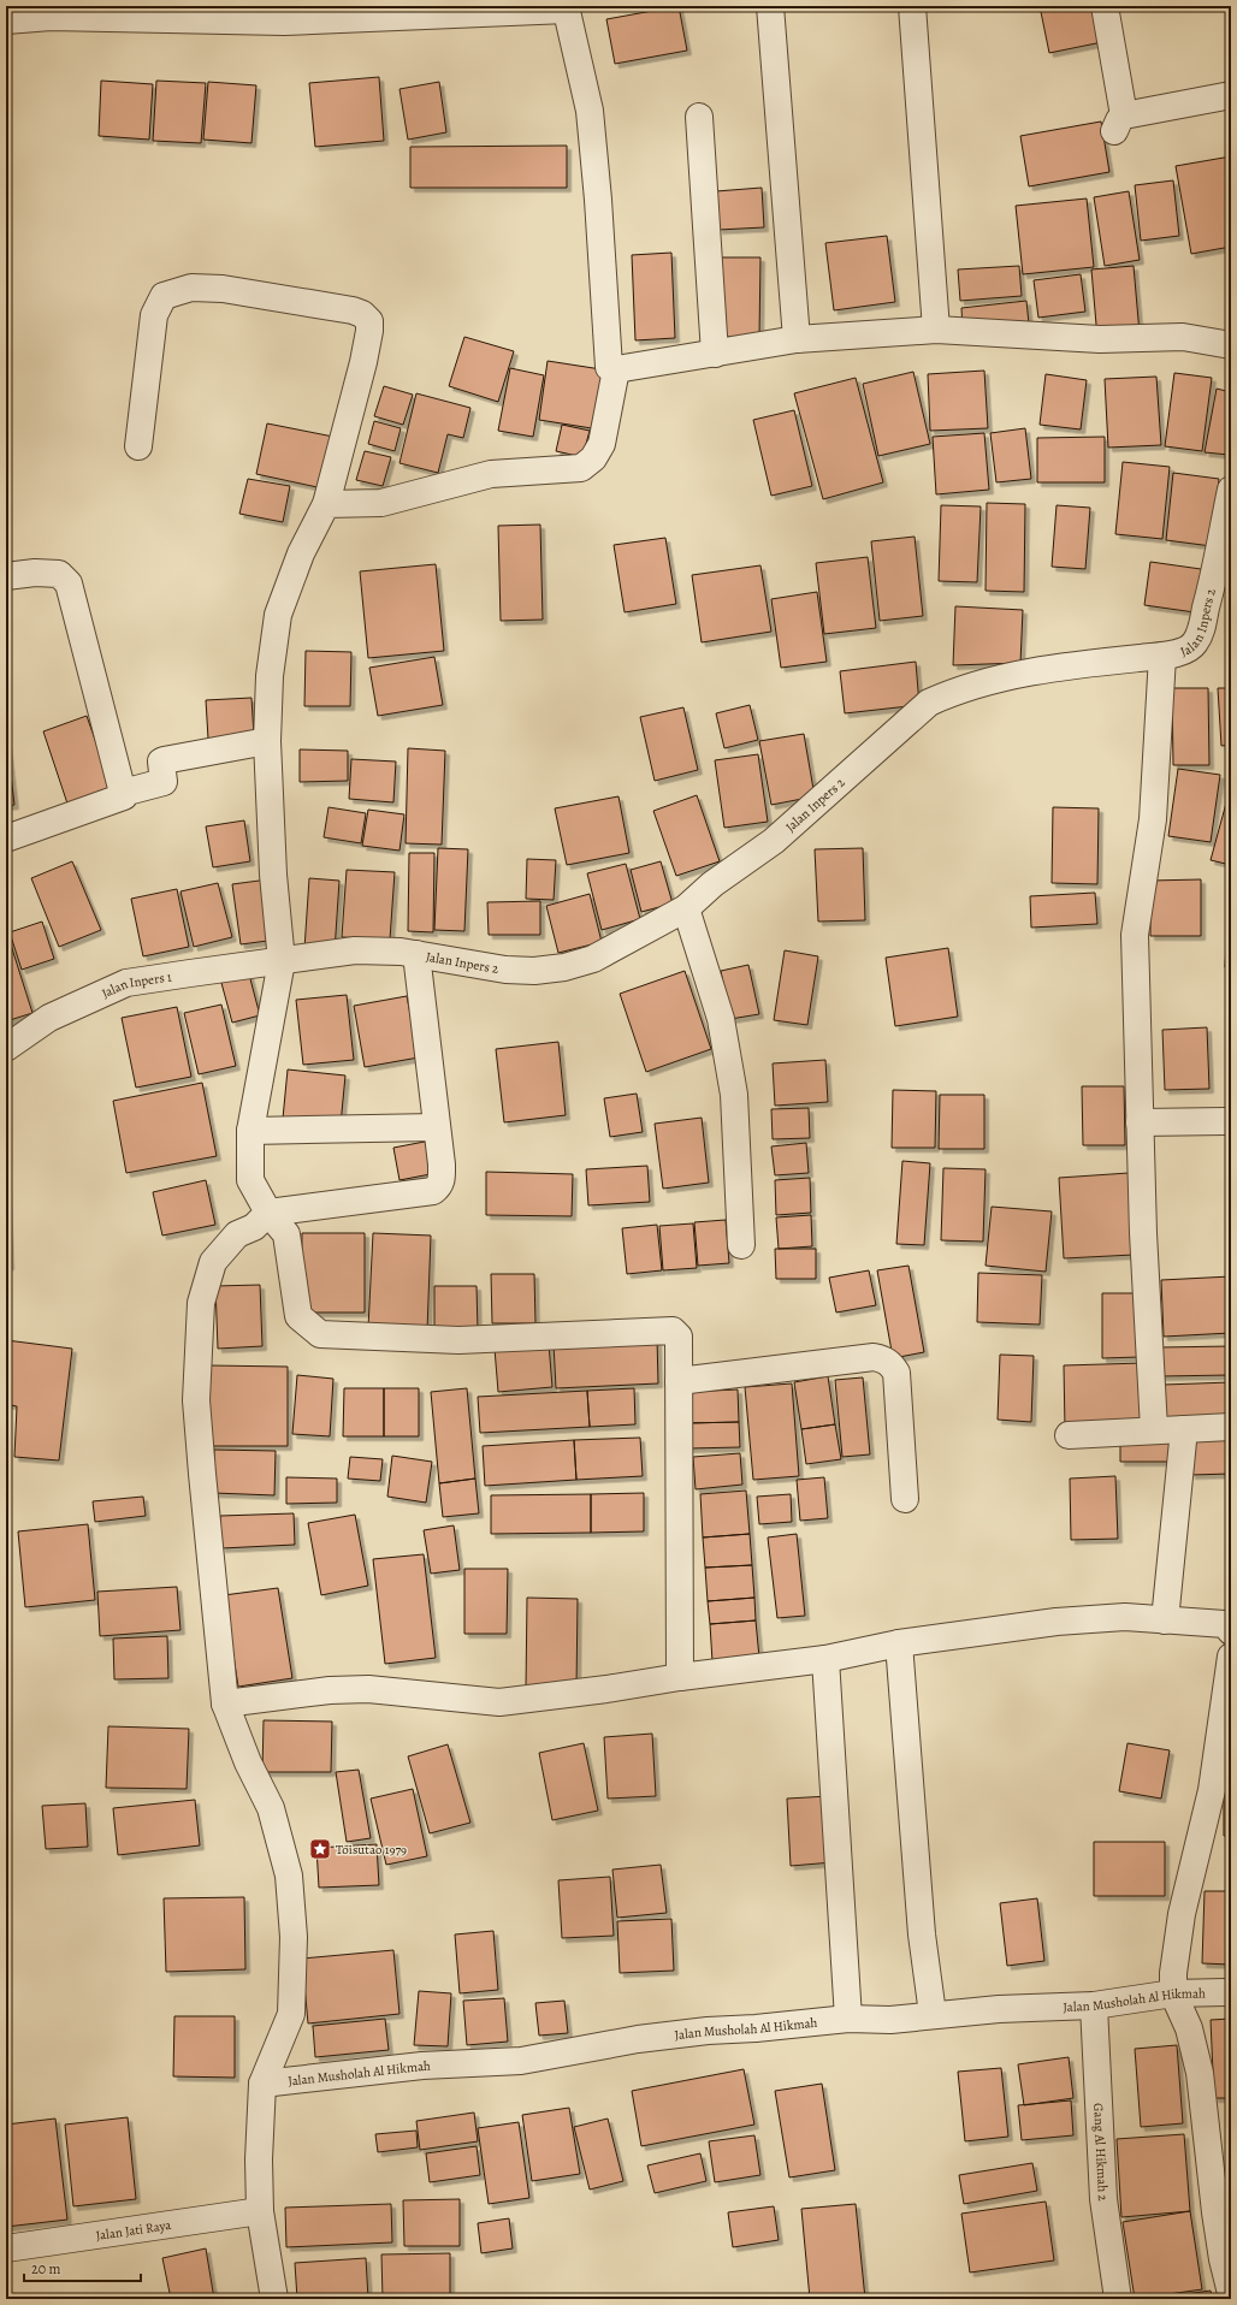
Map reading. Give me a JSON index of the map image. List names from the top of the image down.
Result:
{
  "streets": {
    "street": [
      "Jalan Inpers 2",
      "Jalan Inpers 1",
      "Jalan Musholah Al Hikmah",
      "Gang Al Hikmah 2",
      "Jalan Jati Raya"
    ]
  },
  "crossings": [
    ["Jalan Inpers 2", "Jalan Inpers 1"],
    ["Jalan Musholah Al Hikmah", "Gang Al Hikmah 2"]
  ],
  "places": {
    "place": ["Toisutao 1979"]
  },
  "scale_bar": "20 m"
}
